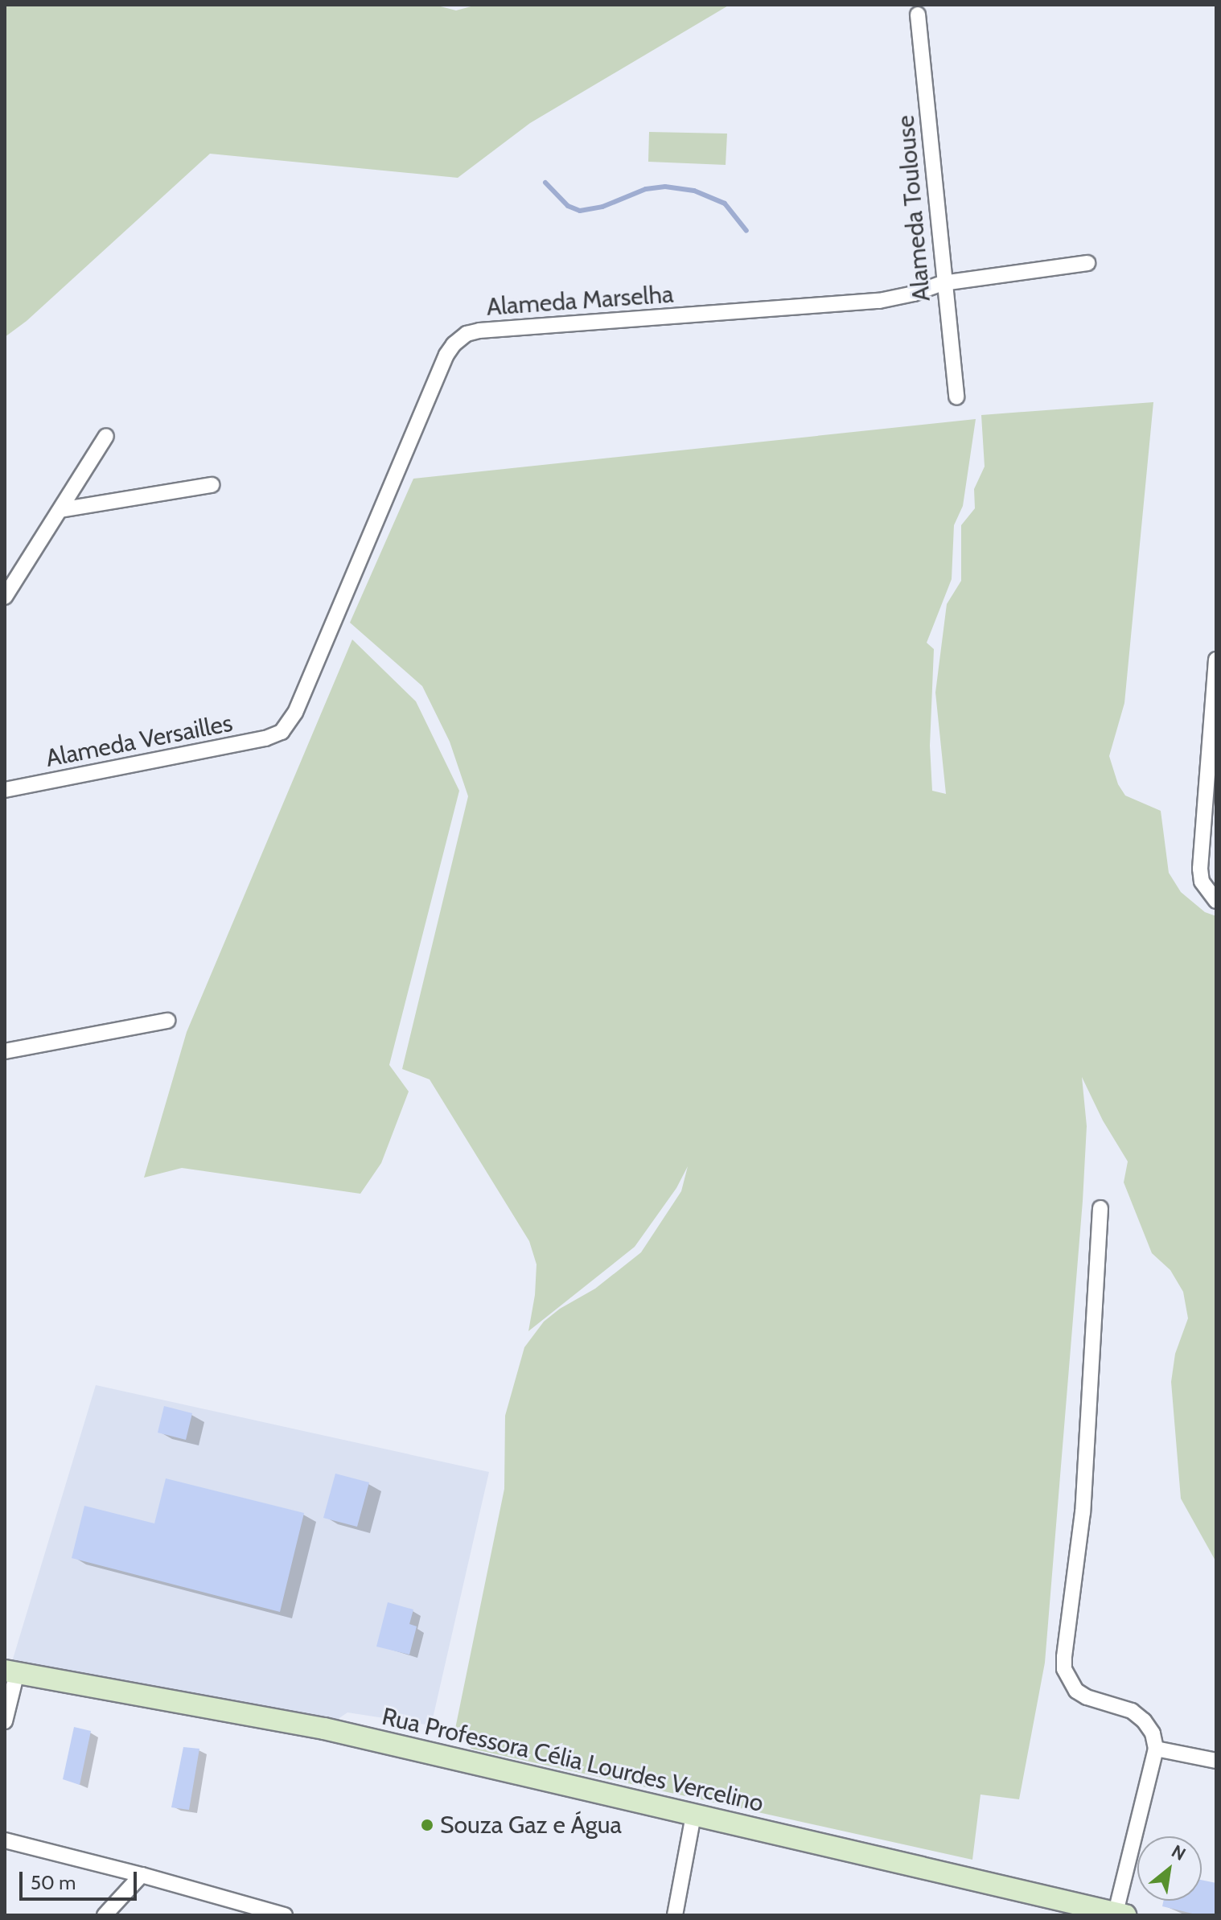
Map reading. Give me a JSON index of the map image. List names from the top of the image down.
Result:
{
  "streets": {
    "main road": ["Rua Professora Célia Lourdes Vercelino"],
    "street": ["Alameda Toulouse", "Alameda Marselha", "Alameda Versailles"]
  },
  "crossings": [
    ["Alameda Toulouse", "Alameda Marselha"],
    ["Alameda Marselha", "Alameda Versailles"]
  ],
  "places": ["Souza Gaz e Água"],
  "scale_bar": "50 m",
  "north": "top right"
}
